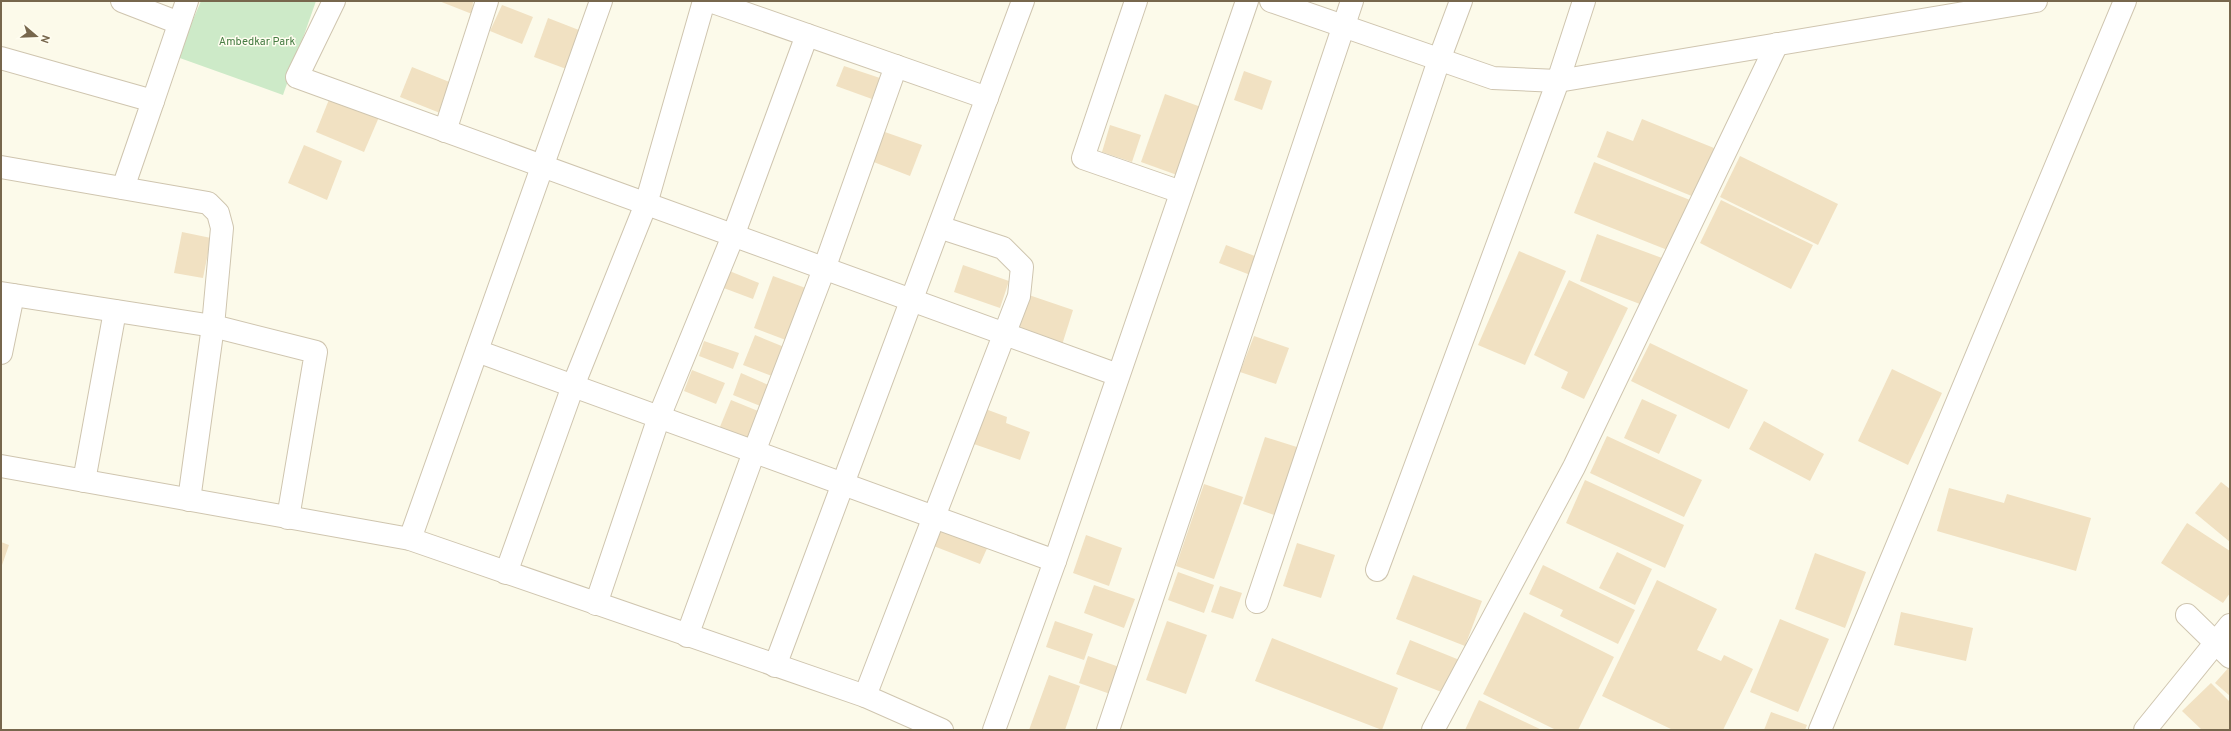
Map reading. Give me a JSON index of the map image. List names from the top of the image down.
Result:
{
  "parks": ["Ambedkar Park"],
  "north": "right"
}
